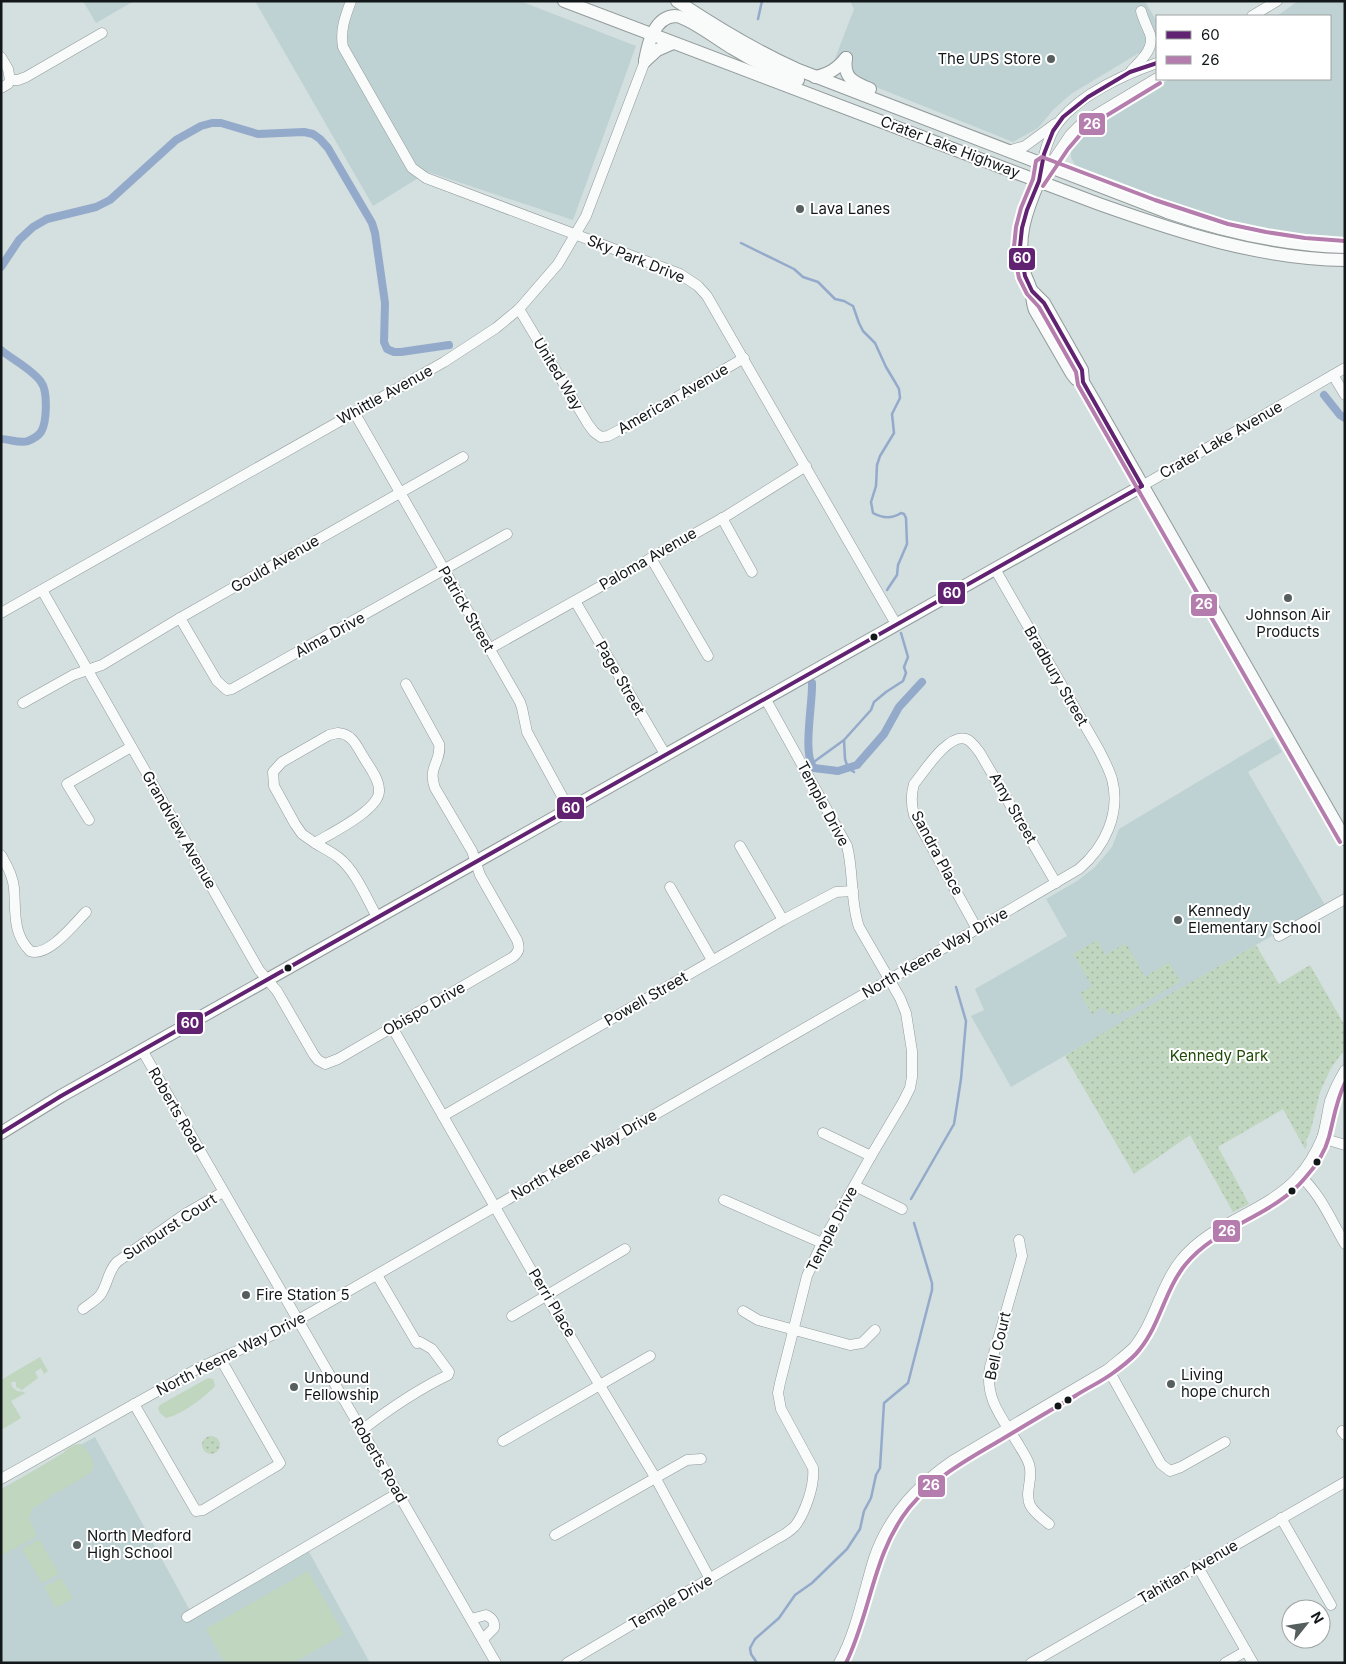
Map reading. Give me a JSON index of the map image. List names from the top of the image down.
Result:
{
  "streets": {
    "main road": ["Crater Lake Highway", "Crater Lake Avenue"],
    "street": [
      "Sky Park Drive",
      "United Way",
      "Whittle Avenue",
      "American Avenue",
      "Paloma Avenue",
      "Gould Avenue",
      "Patrick Street",
      "Alma Drive",
      "Bradbury Street",
      "Page Street",
      "Temple Drive",
      "Amy Street",
      "Grandview Avenue",
      "Sandra Place",
      "North Keene Way Drive",
      "Powell Street",
      "Obispo Drive",
      "Roberts Road",
      "Sunburst Court",
      "Perri Place",
      "Bell Court",
      "Tahitian Avenue"
    ]
  },
  "crossings": [
    ["Sky Park Drive", "Whittle Avenue"],
    ["Sky Park Drive", "American Avenue"],
    ["Sky Park Drive", "Crater Lake Avenue"],
    ["Sky Park Drive", "Paloma Avenue"],
    ["United Way", "Whittle Avenue"],
    ["United Way", "American Avenue"],
    ["Whittle Avenue", "Patrick Street"],
    ["Whittle Avenue", "Grandview Avenue"],
    ["Crater Lake Avenue", "Patrick Street"],
    ["Crater Lake Avenue", "Bradbury Street"],
    ["Crater Lake Avenue", "Page Street"],
    ["Crater Lake Avenue", "Temple Drive"],
    ["Crater Lake Avenue", "Grandview Avenue"],
    ["Crater Lake Avenue", "Obispo Drive"],
    ["Crater Lake Avenue", "Roberts Road"],
    ["Paloma Avenue", "Patrick Street"],
    ["Paloma Avenue", "Page Street"],
    ["Gould Avenue", "Patrick Street"],
    ["Gould Avenue", "Alma Drive"],
    ["Gould Avenue", "Grandview Avenue"],
    ["Patrick Street", "Alma Drive"],
    ["Bradbury Street", "North Keene Way Drive"],
    ["Temple Drive", "North Keene Way Drive"],
    ["Temple Drive", "Powell Street"],
    ["Temple Drive", "Perri Place"],
    ["Amy Street", "Sandra Place"],
    ["Amy Street", "North Keene Way Drive"],
    ["Grandview Avenue", "Obispo Drive"],
    ["Sandra Place", "North Keene Way Drive"],
    ["North Keene Way Drive", "Roberts Road"],
    ["North Keene Way Drive", "Perri Place"],
    ["Powell Street", "Perri Place"],
    ["Obispo Drive", "Perri Place"],
    ["Roberts Road", "Sunburst Court"]
  ],
  "parks": ["Kennedy Park"],
  "places": [
    "The UPS Store",
    "Lava Lanes",
    "Johnson Air Products",
    "Kennedy Elementary School",
    "Fire Station 5",
    "Living hope church",
    "Unbound Fellowship",
    "North Medford High School"
  ],
  "lines": ["transit line 60", "transit line 26"],
  "legend": ["60", "26"],
  "north": "top right"
}
